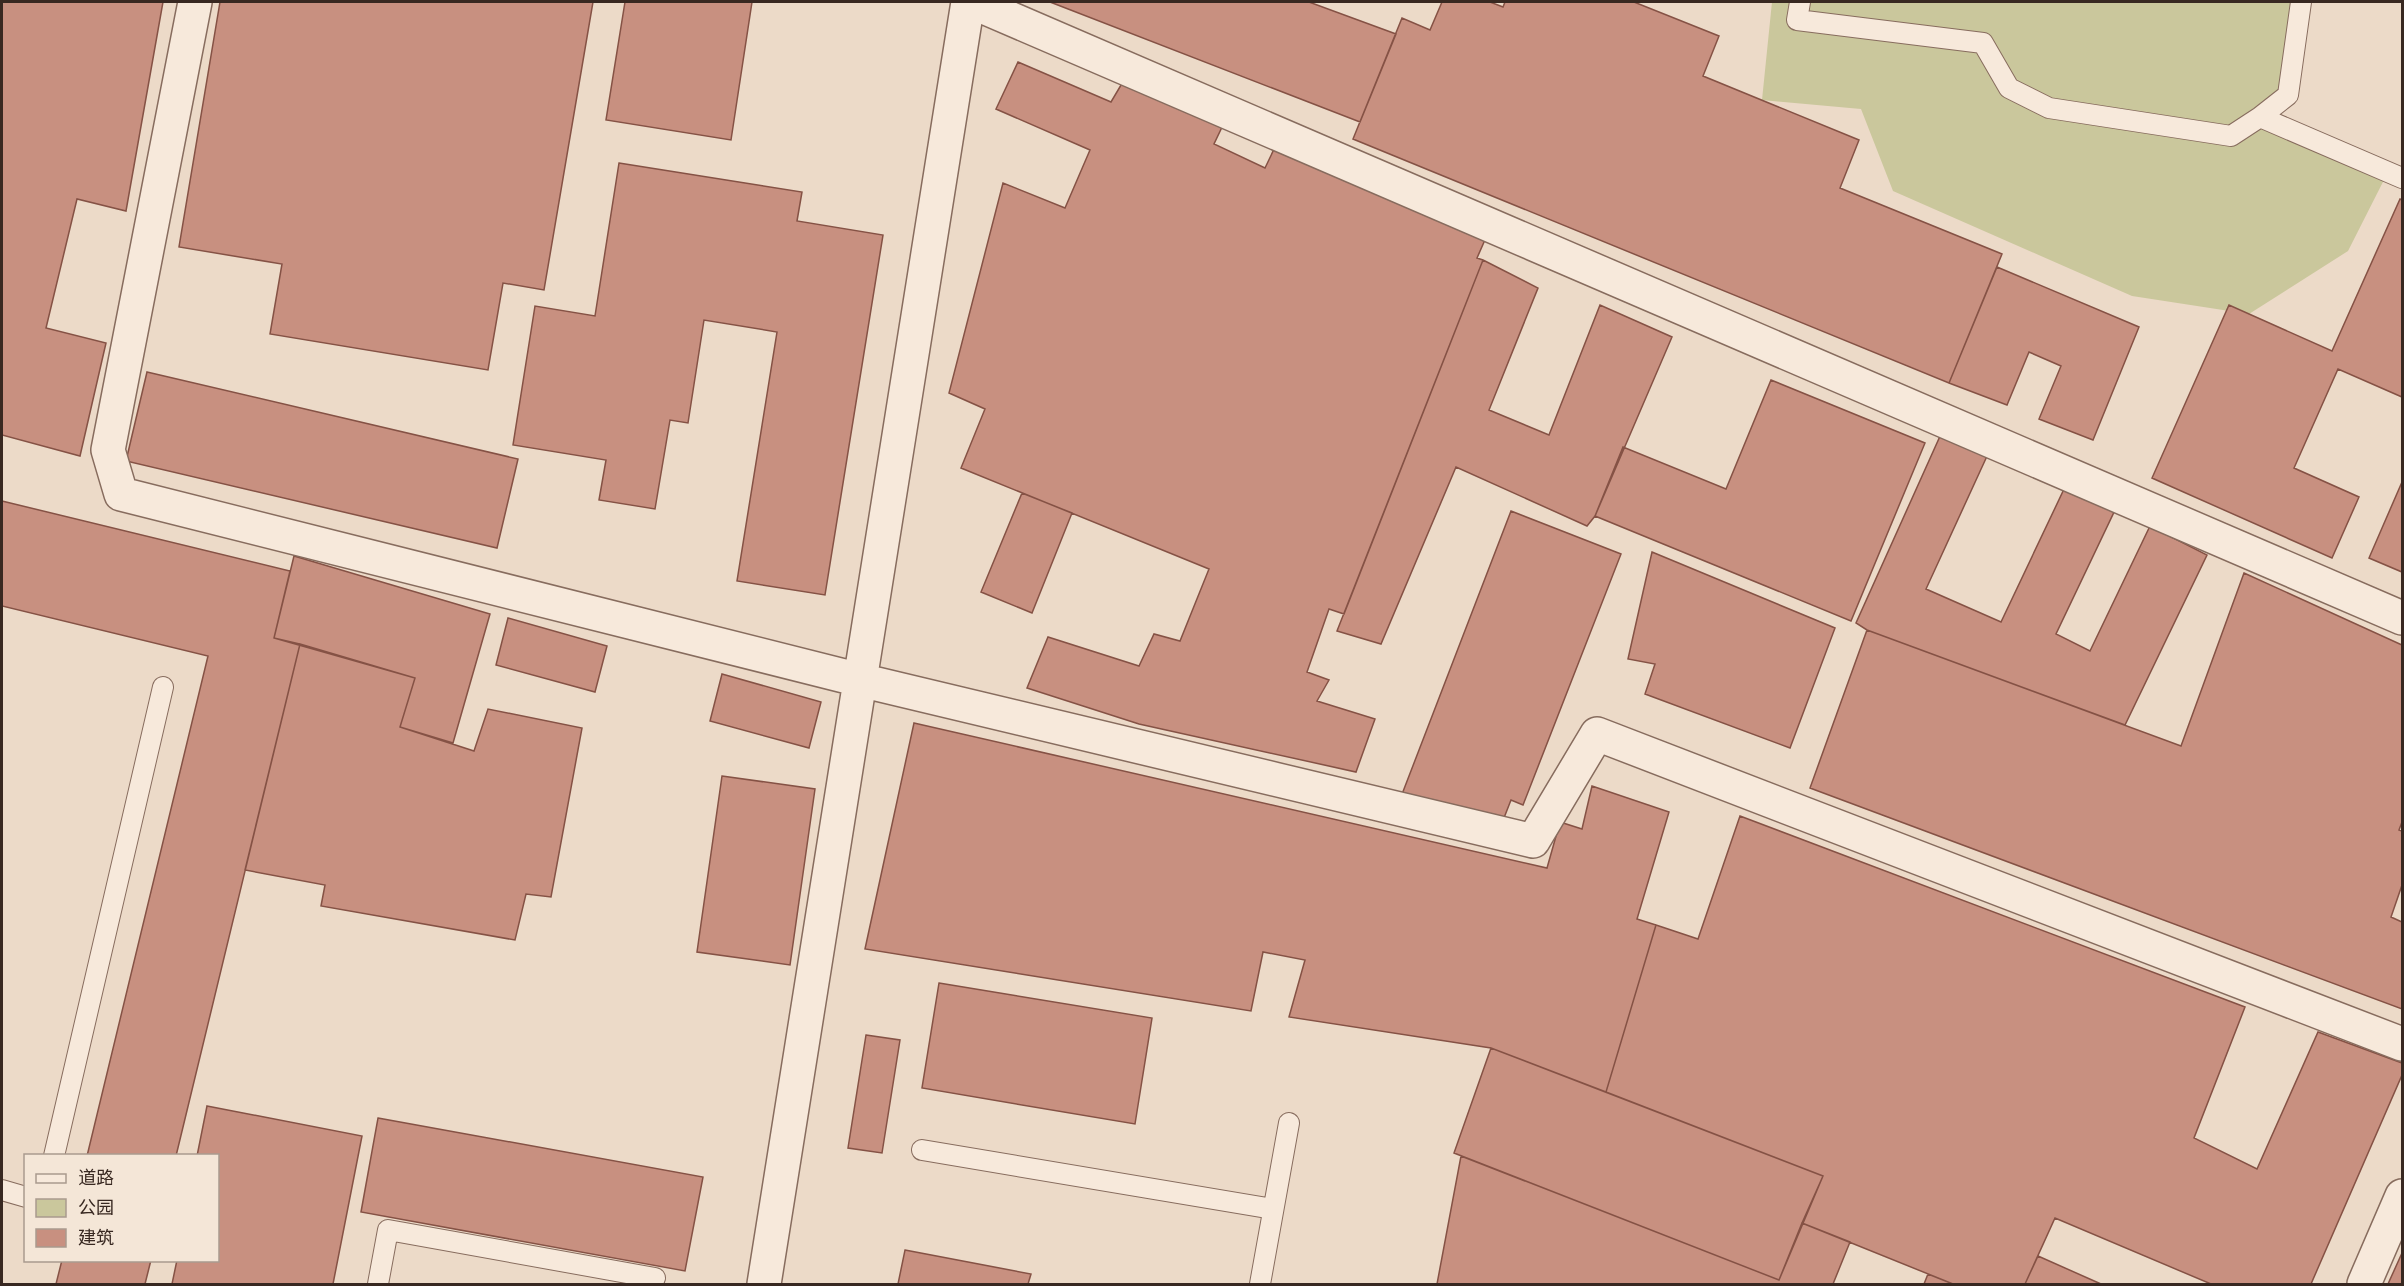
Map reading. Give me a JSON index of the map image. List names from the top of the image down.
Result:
{
  "legend": ["道路", "公园", "建筑"]
}
